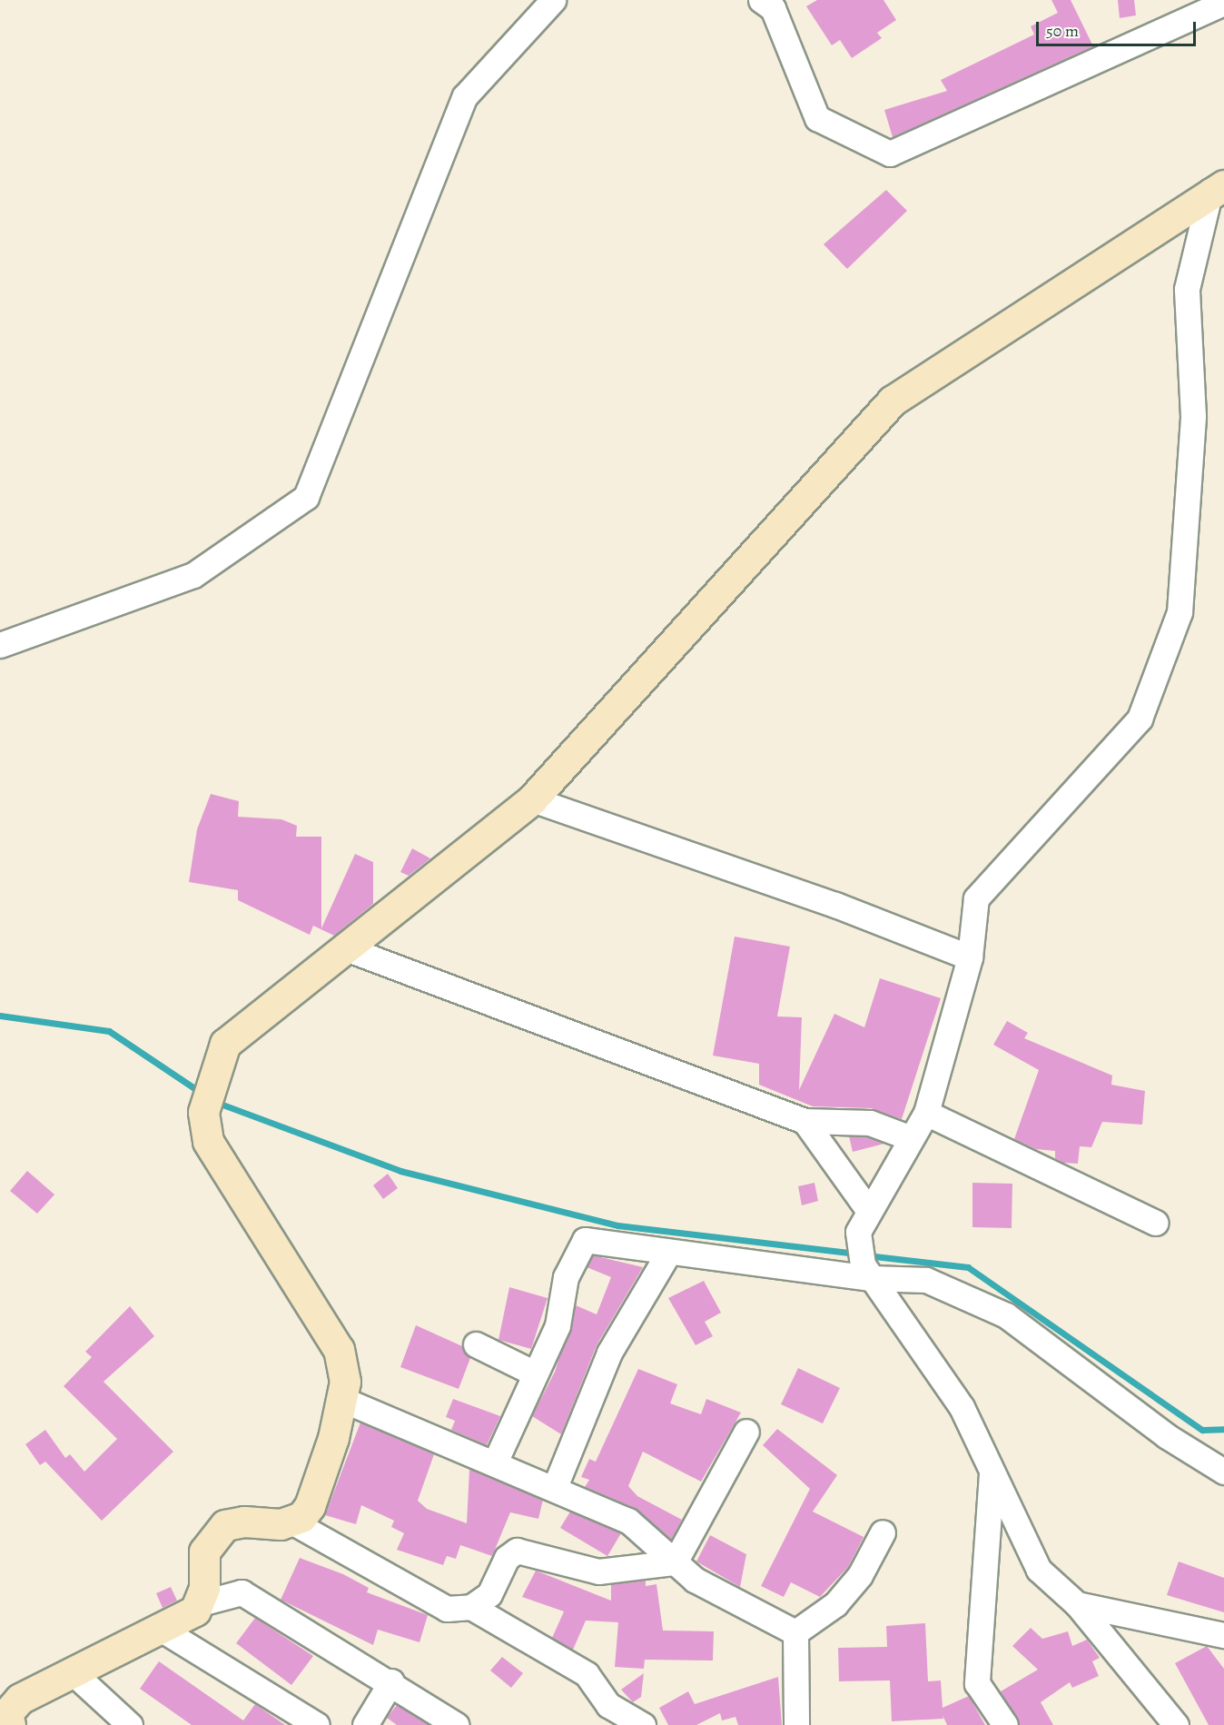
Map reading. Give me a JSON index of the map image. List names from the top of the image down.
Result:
{
  "scale_bar": "50 m"
}
